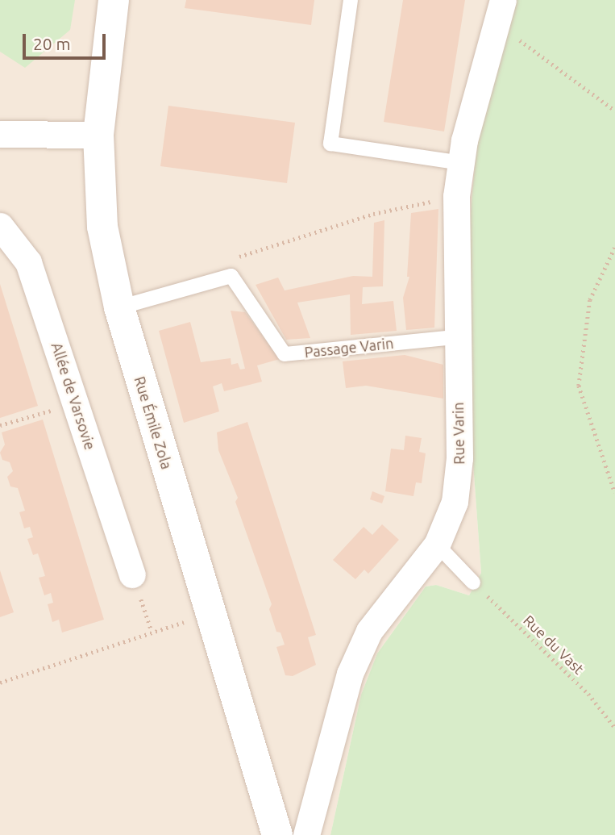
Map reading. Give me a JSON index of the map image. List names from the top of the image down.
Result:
{
  "streets": {
    "main road": ["Rue Émile Zola"],
    "street": ["Allée de Varsovie", "Rue Varin"],
    "lane": ["Passage Varin"],
    "path": ["Rue du Vast"]
  },
  "crossings": [
    ["Passage Varin", "Rue Varin"]
  ],
  "scale_bar": "20 m"
}
